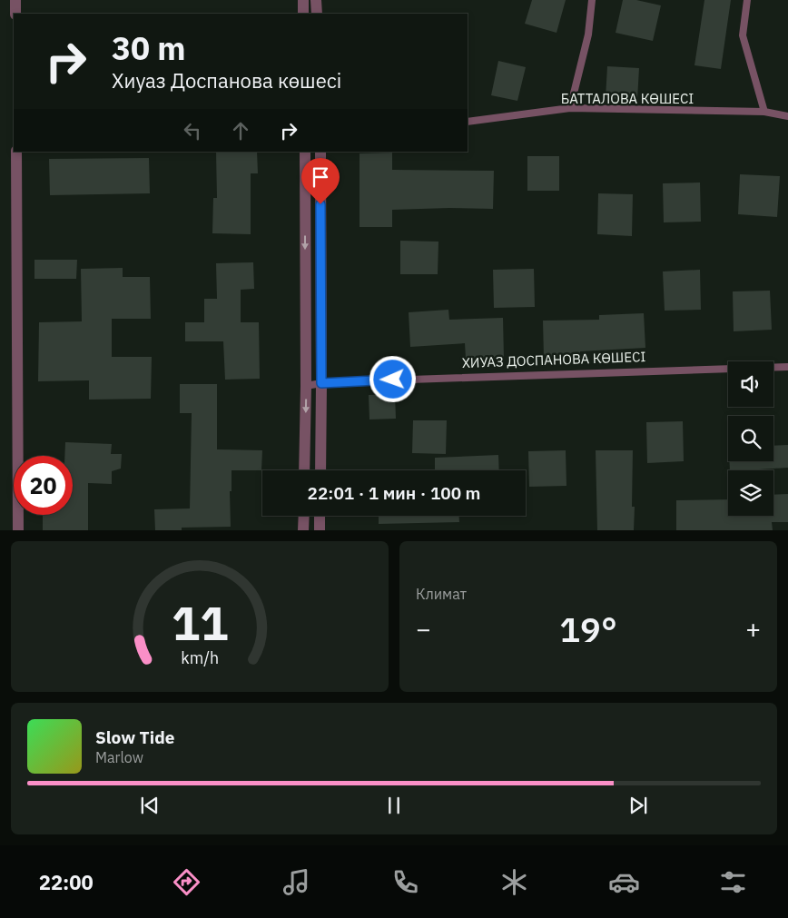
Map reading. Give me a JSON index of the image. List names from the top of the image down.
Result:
{
  "streets": {
    "lane": ["БАТТАЛОВА КӨШЕСІ", "ХИУАЗ ДОСПАНОВА КӨШЕСІ"]
  },
  "page": {
    "turn": ["30 m", "Хиуаз Доспанова көшесі"],
    "limit": "20",
    "trip": "22:01 · 1 мин · 100 m",
    "tile": "Климат",
    "heat": ["−", "19°", "+"],
    "song": ["Slow Tide", "Marlow"],
    "tabs": "22:00",
    "gauge": ["11", "km/h"]
  }
}
